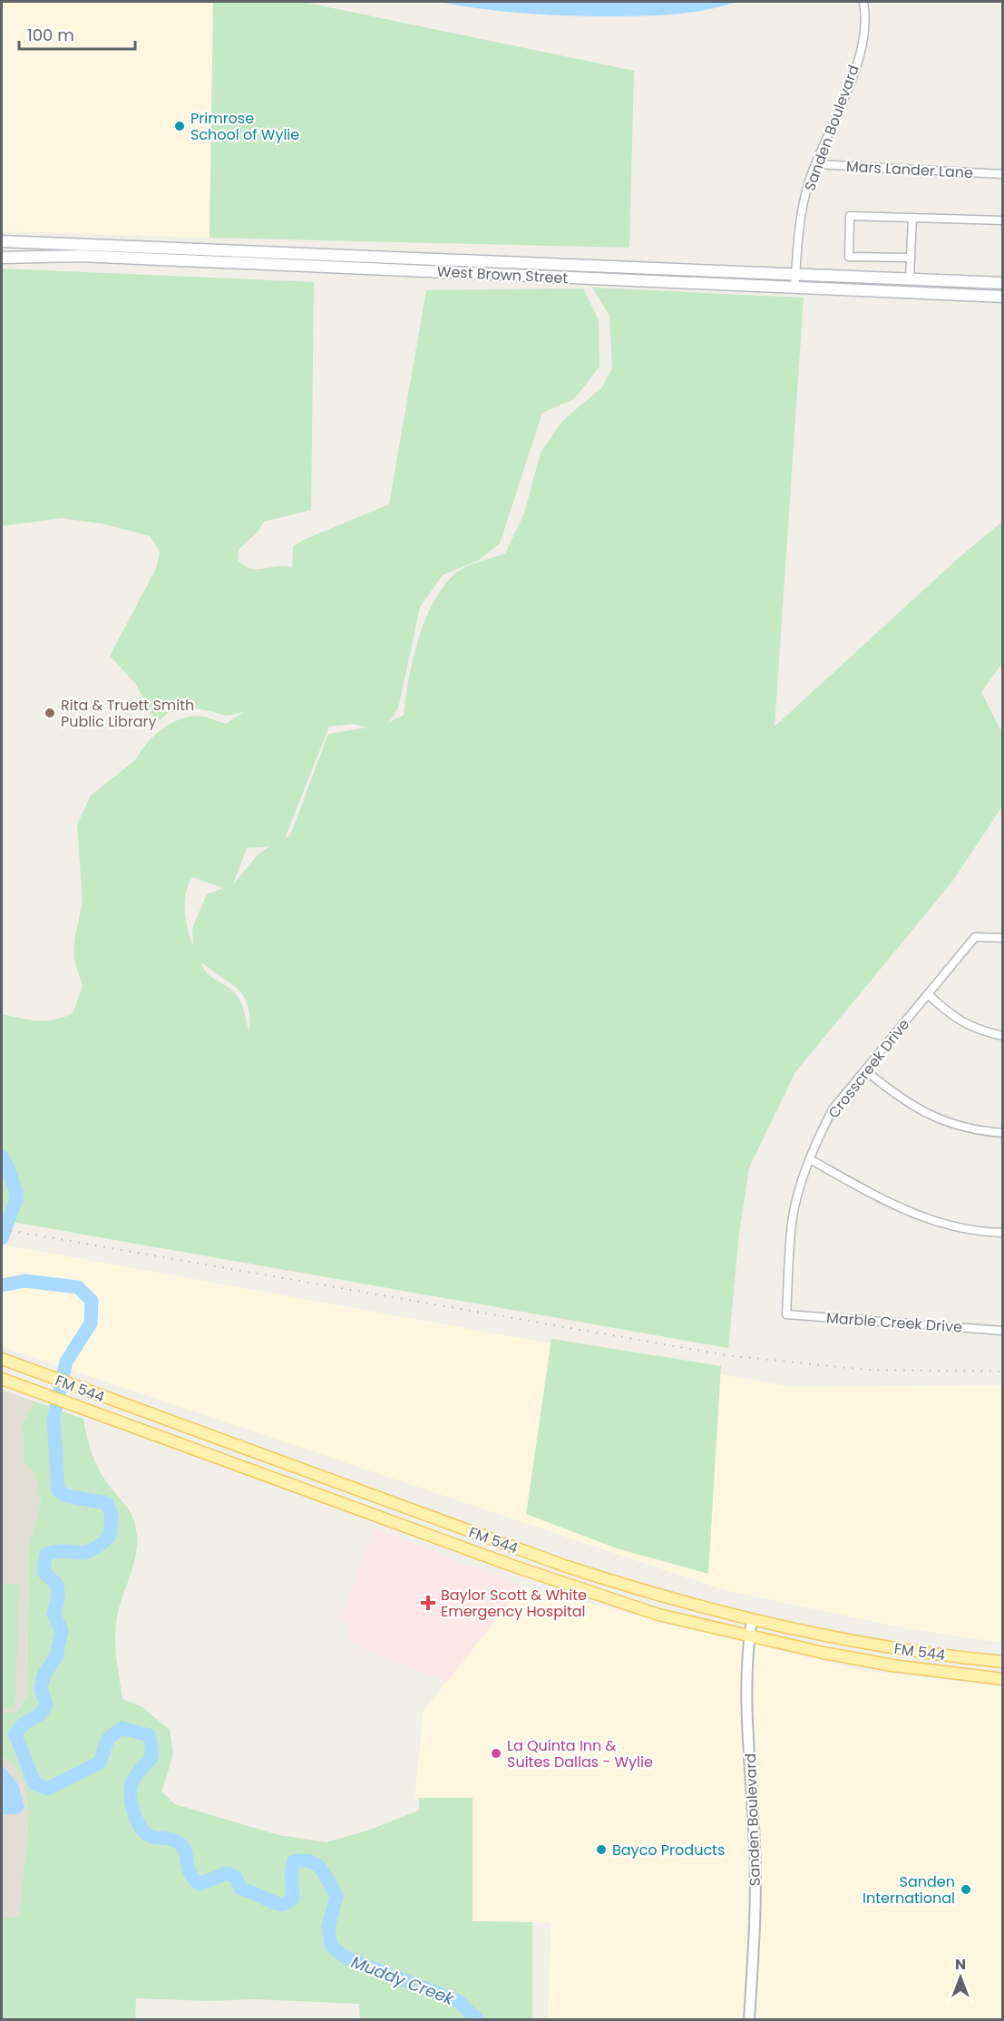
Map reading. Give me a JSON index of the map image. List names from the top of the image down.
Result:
{
  "streets": {
    "main road": ["West Brown Street", "FM 544"],
    "street": [
      "Sanden Boulevard",
      "Mars Lander Lane",
      "Crosscreek Drive",
      "Marble Creek Drive"
    ]
  },
  "crossings": [
    ["Sanden Boulevard", "Mars Lander Lane"],
    ["Sanden Boulevard", "West Brown Street"],
    ["Sanden Boulevard", "FM 544"],
    ["Crosscreek Drive", "Marble Creek Drive"]
  ],
  "water": ["Muddy Creek"],
  "places": {
    "other": [
      "Primrose School of Wylie",
      "Rita & Truett Smith Public Library",
      "La Quinta Inn & Suites Dallas - Wylie",
      "Bayco Products",
      "Sanden International"
    ],
    "health": ["Baylor Scott & White Emergency Hospital"]
  },
  "scale_bar": "100 m",
  "north": "top"
}
